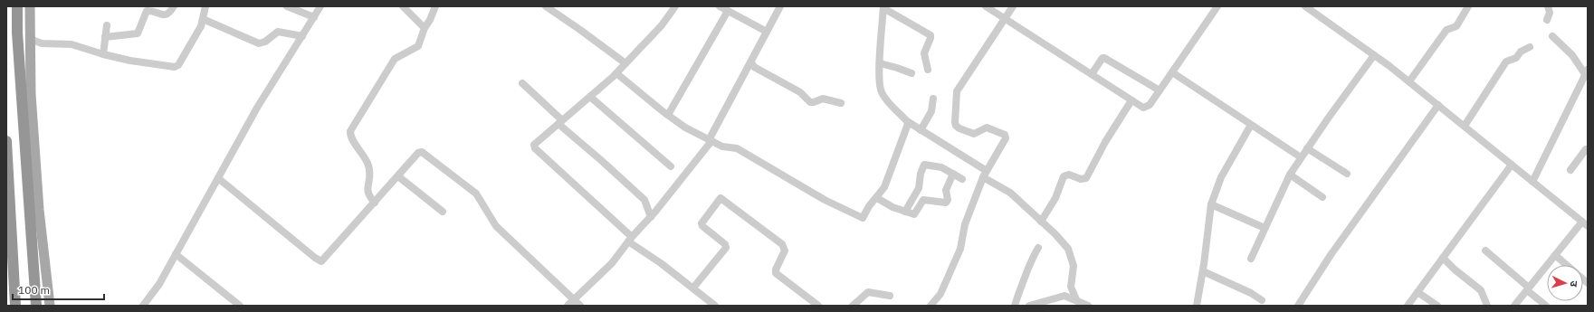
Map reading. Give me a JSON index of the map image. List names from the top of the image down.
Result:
{
  "scale_bar": "100 m",
  "north": "right"
}
